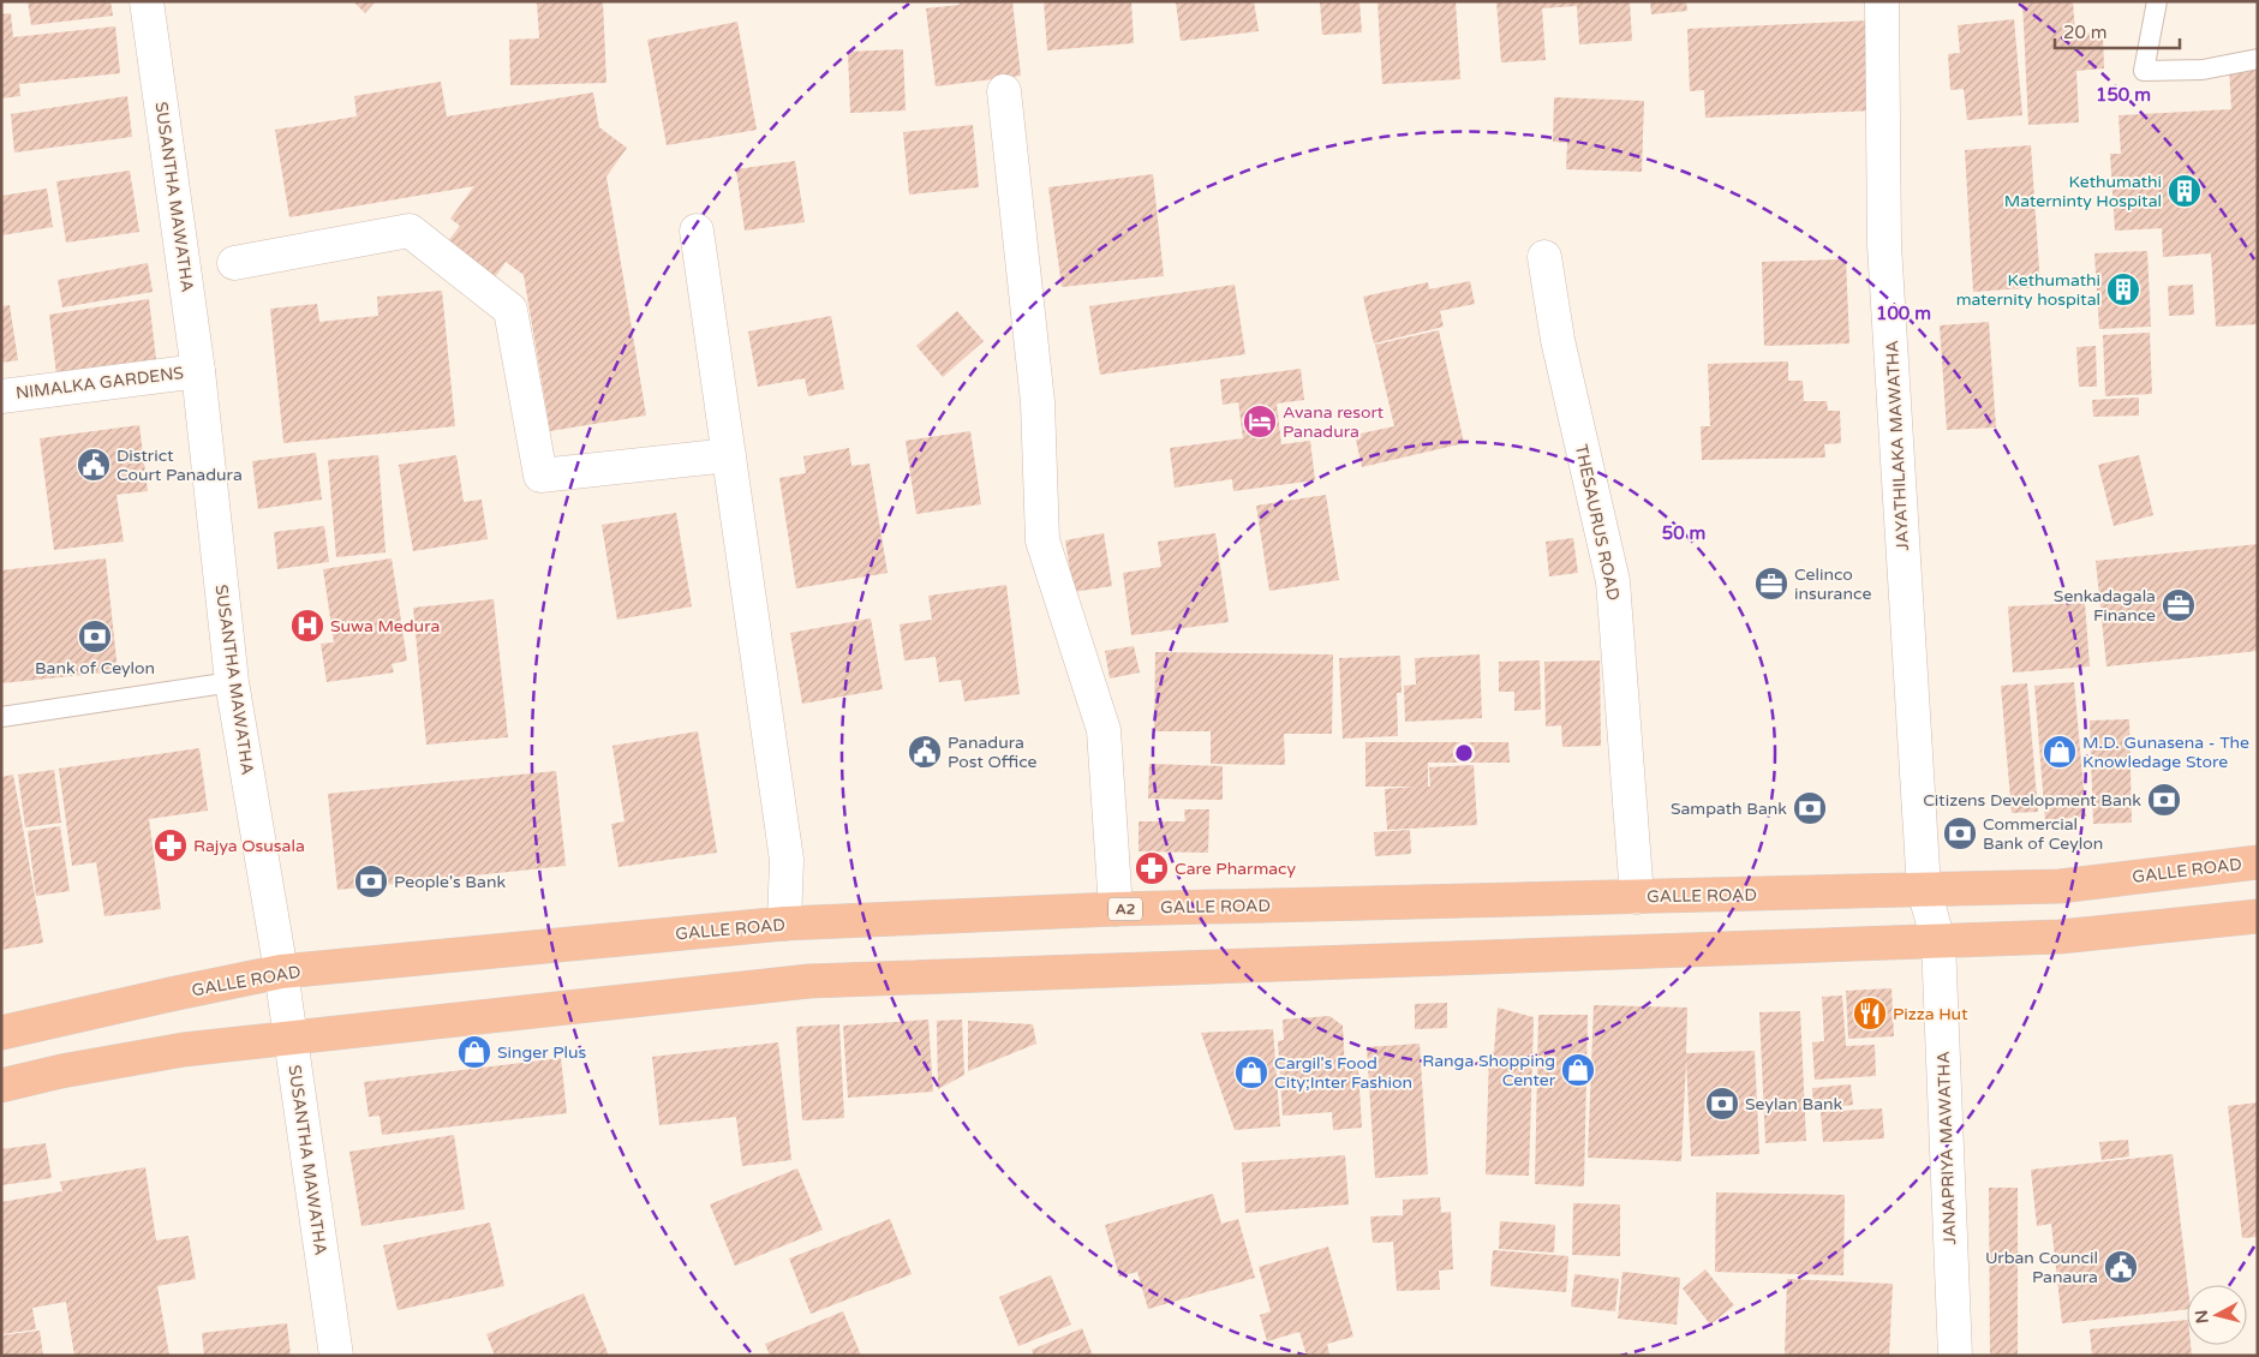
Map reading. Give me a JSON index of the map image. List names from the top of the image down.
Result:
{
  "streets": {
    "highway": ["GALLE ROAD", "A2"],
    "street": [
      "SUSANTHA MAWATHA",
      "NIMALKA GARDENS",
      "JAYATHILAKA MAWATHA",
      "THESAURUS ROAD",
      "JANAPRIYA MAWATHA"
    ]
  },
  "crossings": [
    ["SUSANTHA MAWATHA", "NIMALKA GARDENS"],
    ["SUSANTHA MAWATHA", "GALLE ROAD"],
    ["JAYATHILAKA MAWATHA", "GALLE ROAD"],
    ["JAYATHILAKA MAWATHA", "JANAPRIYA MAWATHA"],
    ["THESAURUS ROAD", "GALLE ROAD"]
  ],
  "places": {
    "building": ["Kethumathi Materninty Hospital", "Kethumathi maternity hospital"],
    "hotel": ["Avana resort Panadura"],
    "public building": ["District Court Panadura", "Panadura Post Office", "Urban Council Panaura"],
    "office": ["Celinco insurance", "Senkadagala Finance"],
    "hospital": ["Suwa Medura"],
    "bank": [
      "Bank of Ceylon",
      "Citizens Development Bank",
      "Sampath Bank",
      "Commercial Bank of Ceylon",
      "People's Bank",
      "Seylan Bank"
    ],
    "shop": [
      "M.D. Gunasena - The Knowledage Store",
      "Singer Plus",
      "Ranga Shopping Center",
      "Cargil's Food City;Inter Fashion"
    ],
    "pharmacy": ["Rajya Osusala", "Care Pharmacy"],
    "restaurant": ["Pizza Hut"]
  },
  "scale_bar": "20 m",
  "north": "left",
  "rings": ["150 m", "100 m", "50 m"]
}
